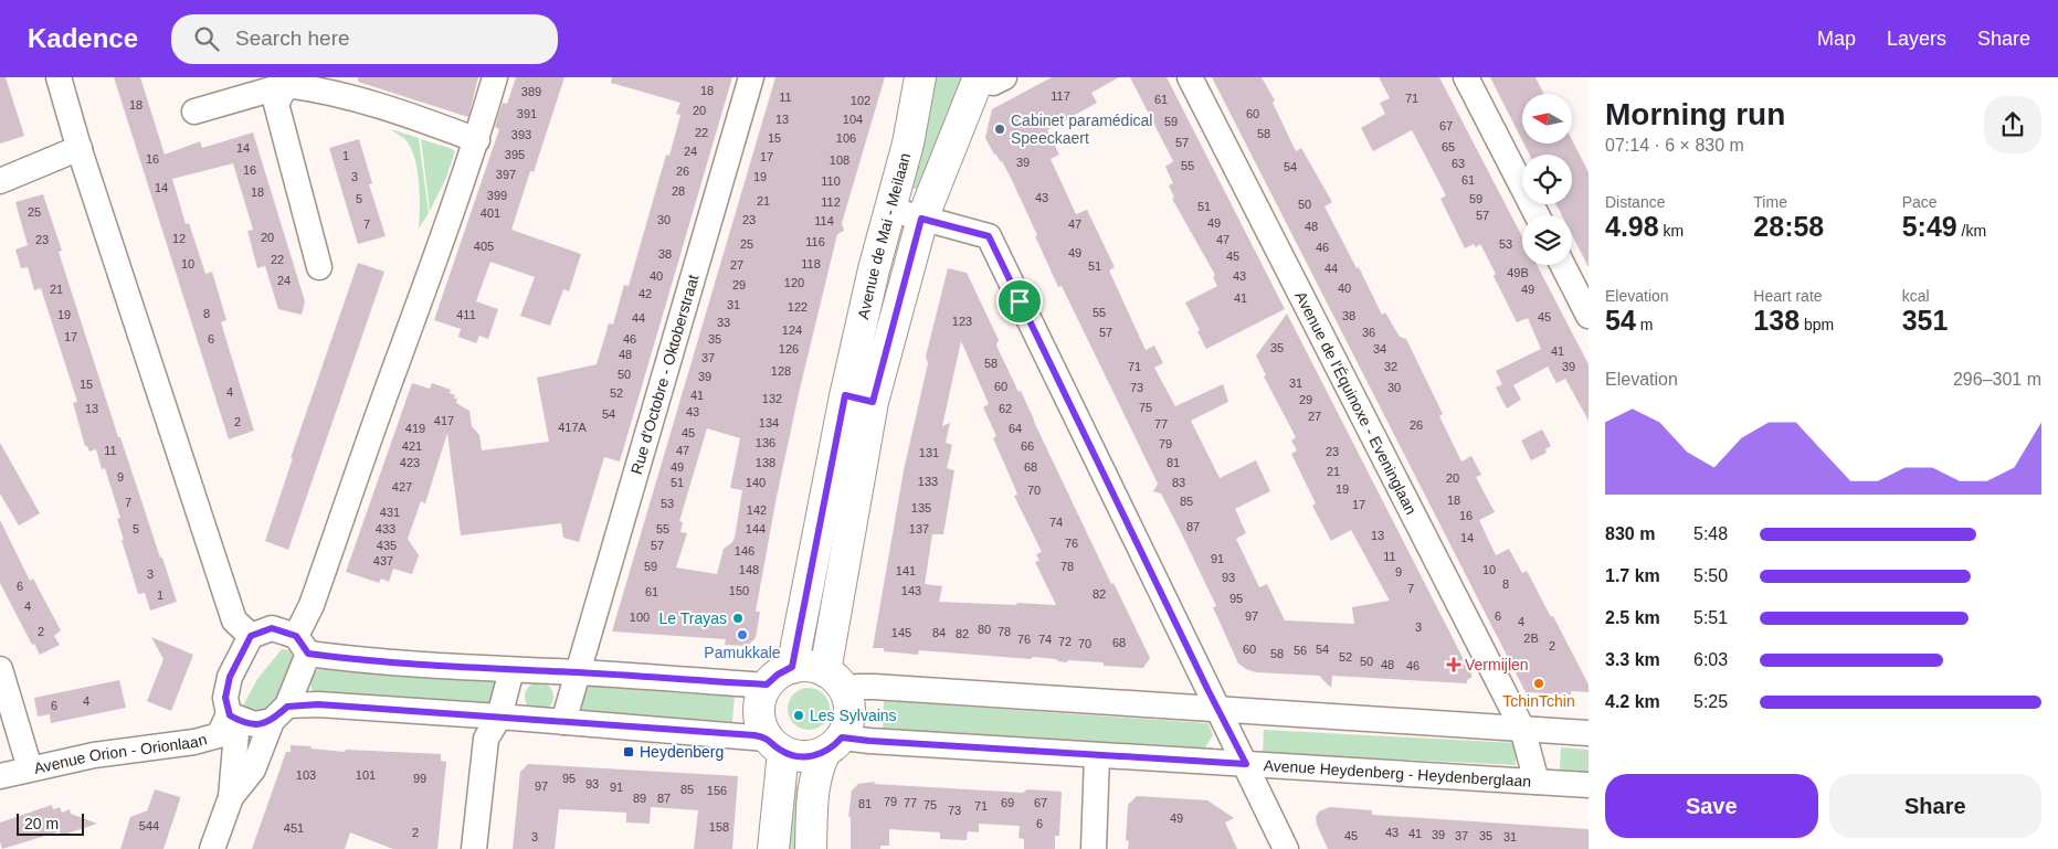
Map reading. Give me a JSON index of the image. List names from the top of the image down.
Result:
{
  "streets": {
    "street": [
      "Avenue de Mai - Meilaan",
      "Rue d'Octobre - Oktoberstraat",
      "Avenue de l'Équinoxe - Eveninglaan",
      "Avenue Orion - Orionlaan",
      "Avenue Heydenberg - Heydenberglaan"
    ]
  },
  "crossings": [
    ["Avenue de Mai - Meilaan", "Avenue Heydenberg - Heydenberglaan"],
    ["Avenue de l'Équinoxe - Eveninglaan", "Avenue Heydenberg - Heydenberglaan"]
  ],
  "places": {
    "other": [
      "Cabinet paramédical Speeckaert",
      "Le Trayas",
      "Pamukkale",
      "TchinTchin",
      "Les Sylvains"
    ],
    "health": ["Vermijlen"],
    "transit": ["Heydenberg"]
  },
  "house_numbers": [
    "18",
    "389",
    "117",
    "11",
    "71",
    "61",
    "102",
    "18",
    "20",
    "391",
    "60",
    "13",
    "104",
    "59",
    "67",
    "22",
    "58",
    "393",
    "15",
    "106",
    "57",
    "65",
    "14",
    "24",
    "395",
    "1",
    "17",
    "16",
    "108",
    "39",
    "63",
    "55",
    "54",
    "16",
    "26",
    "397",
    "3",
    "19",
    "61",
    "110",
    "14",
    "28",
    "18",
    "399",
    "43",
    "5",
    "59",
    "21",
    "112",
    "50",
    "51",
    "25",
    "401",
    "57",
    "30",
    "23",
    "114",
    "49",
    "7",
    "47",
    "48",
    "20",
    "12",
    "23",
    "47",
    "116",
    "25",
    "53",
    "405",
    "46",
    "49",
    "38",
    "45",
    "22",
    "10",
    "118",
    "27",
    "51",
    "44",
    "49B",
    "40",
    "43",
    "24",
    "120",
    "29",
    "40",
    "21",
    "49",
    "42",
    "41",
    "31",
    "122",
    "55",
    "8",
    "19",
    "411",
    "38",
    "45",
    "44",
    "123",
    "33",
    "124",
    "57",
    "36",
    "17",
    "6",
    "46",
    "35",
    "35",
    "126",
    "34",
    "41",
    "48",
    "37",
    "58",
    "71",
    "32",
    "39",
    "128",
    "50",
    "39",
    "31",
    "15",
    "60",
    "73",
    "30",
    "4",
    "52",
    "41",
    "132",
    "29",
    "75",
    "13",
    "62",
    "43",
    "54",
    "27",
    "417",
    "2",
    "134",
    "77",
    "26",
    "417A",
    "419",
    "64",
    "45",
    "136",
    "79",
    "421",
    "66",
    "11",
    "47",
    "23",
    "131",
    "423",
    "138",
    "81",
    "49",
    "68",
    "21",
    "9",
    "20",
    "133",
    "51",
    "140",
    "83",
    "427",
    "19",
    "70",
    "18",
    "85",
    "7",
    "53",
    "17",
    "135",
    "142",
    "431",
    "16",
    "74",
    "87",
    "5",
    "433",
    "55",
    "144",
    "137",
    "13",
    "14",
    "76",
    "435",
    "57",
    "146",
    "11",
    "91",
    "437",
    "59",
    "78",
    "148",
    "10",
    "141",
    "9",
    "3",
    "93",
    "8",
    "6",
    "7",
    "150",
    "143",
    "61",
    "82",
    "1",
    "95",
    "4",
    "97",
    "6",
    "100",
    "4",
    "3",
    "80",
    "2",
    "78",
    "145",
    "84",
    "82",
    "2B",
    "76",
    "74",
    "72",
    "68",
    "70",
    "2",
    "60",
    "54",
    "56",
    "58",
    "52",
    "50",
    "48",
    "46",
    "4",
    "6",
    "103",
    "101",
    "99",
    "95",
    "93",
    "97",
    "91",
    "85",
    "156",
    "89",
    "87",
    "79",
    "77",
    "69",
    "67",
    "81",
    "75",
    "71",
    "73",
    "49",
    "6",
    "544",
    "158",
    "451",
    "2",
    "43",
    "41",
    "39",
    "45",
    "37",
    "35",
    "3",
    "31"
  ],
  "scale_bar": "20 m",
  "north": "left",
  "page": {
    "header": "Kadence",
    "search": "Search here",
    "nav": ["Map", "Layers", "Share"],
    "heading": ["Morning run", "07:14 · 6 × 830 m"],
    "stats": [
      ["Distance", "4.98 km"],
      ["Time", "28:58"],
      ["Pace", "5:49 /km"],
      ["Elevation", "54 m"],
      ["Heart rate", "138 bpm"],
      ["kcal", "351"]
    ],
    "chart": ["Elevation", "296–301 m"],
    "list": [
      {
        "name": "830 m",
        "note": "5:48"
      },
      {
        "name": "1.7 km",
        "note": "5:50"
      },
      {
        "name": "2.5 km",
        "note": "5:51"
      },
      {
        "name": "3.3 km",
        "note": "6:03"
      },
      {
        "name": "4.2 km",
        "note": "5:25"
      }
    ],
    "buttons": ["Save", "Share"],
    "scale": "20 m"
  }
}
